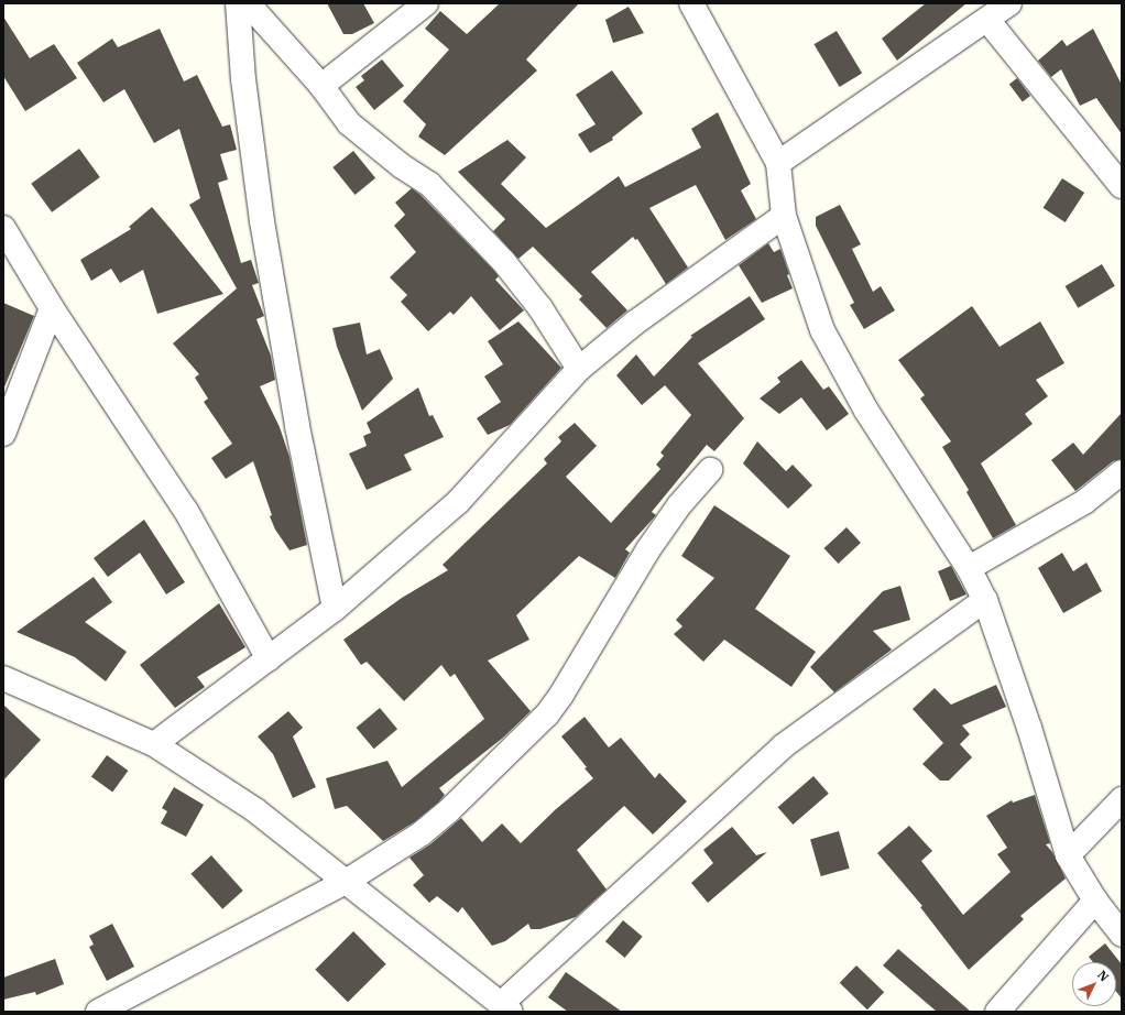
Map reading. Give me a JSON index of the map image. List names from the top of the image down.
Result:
{
  "north": "top right"
}
